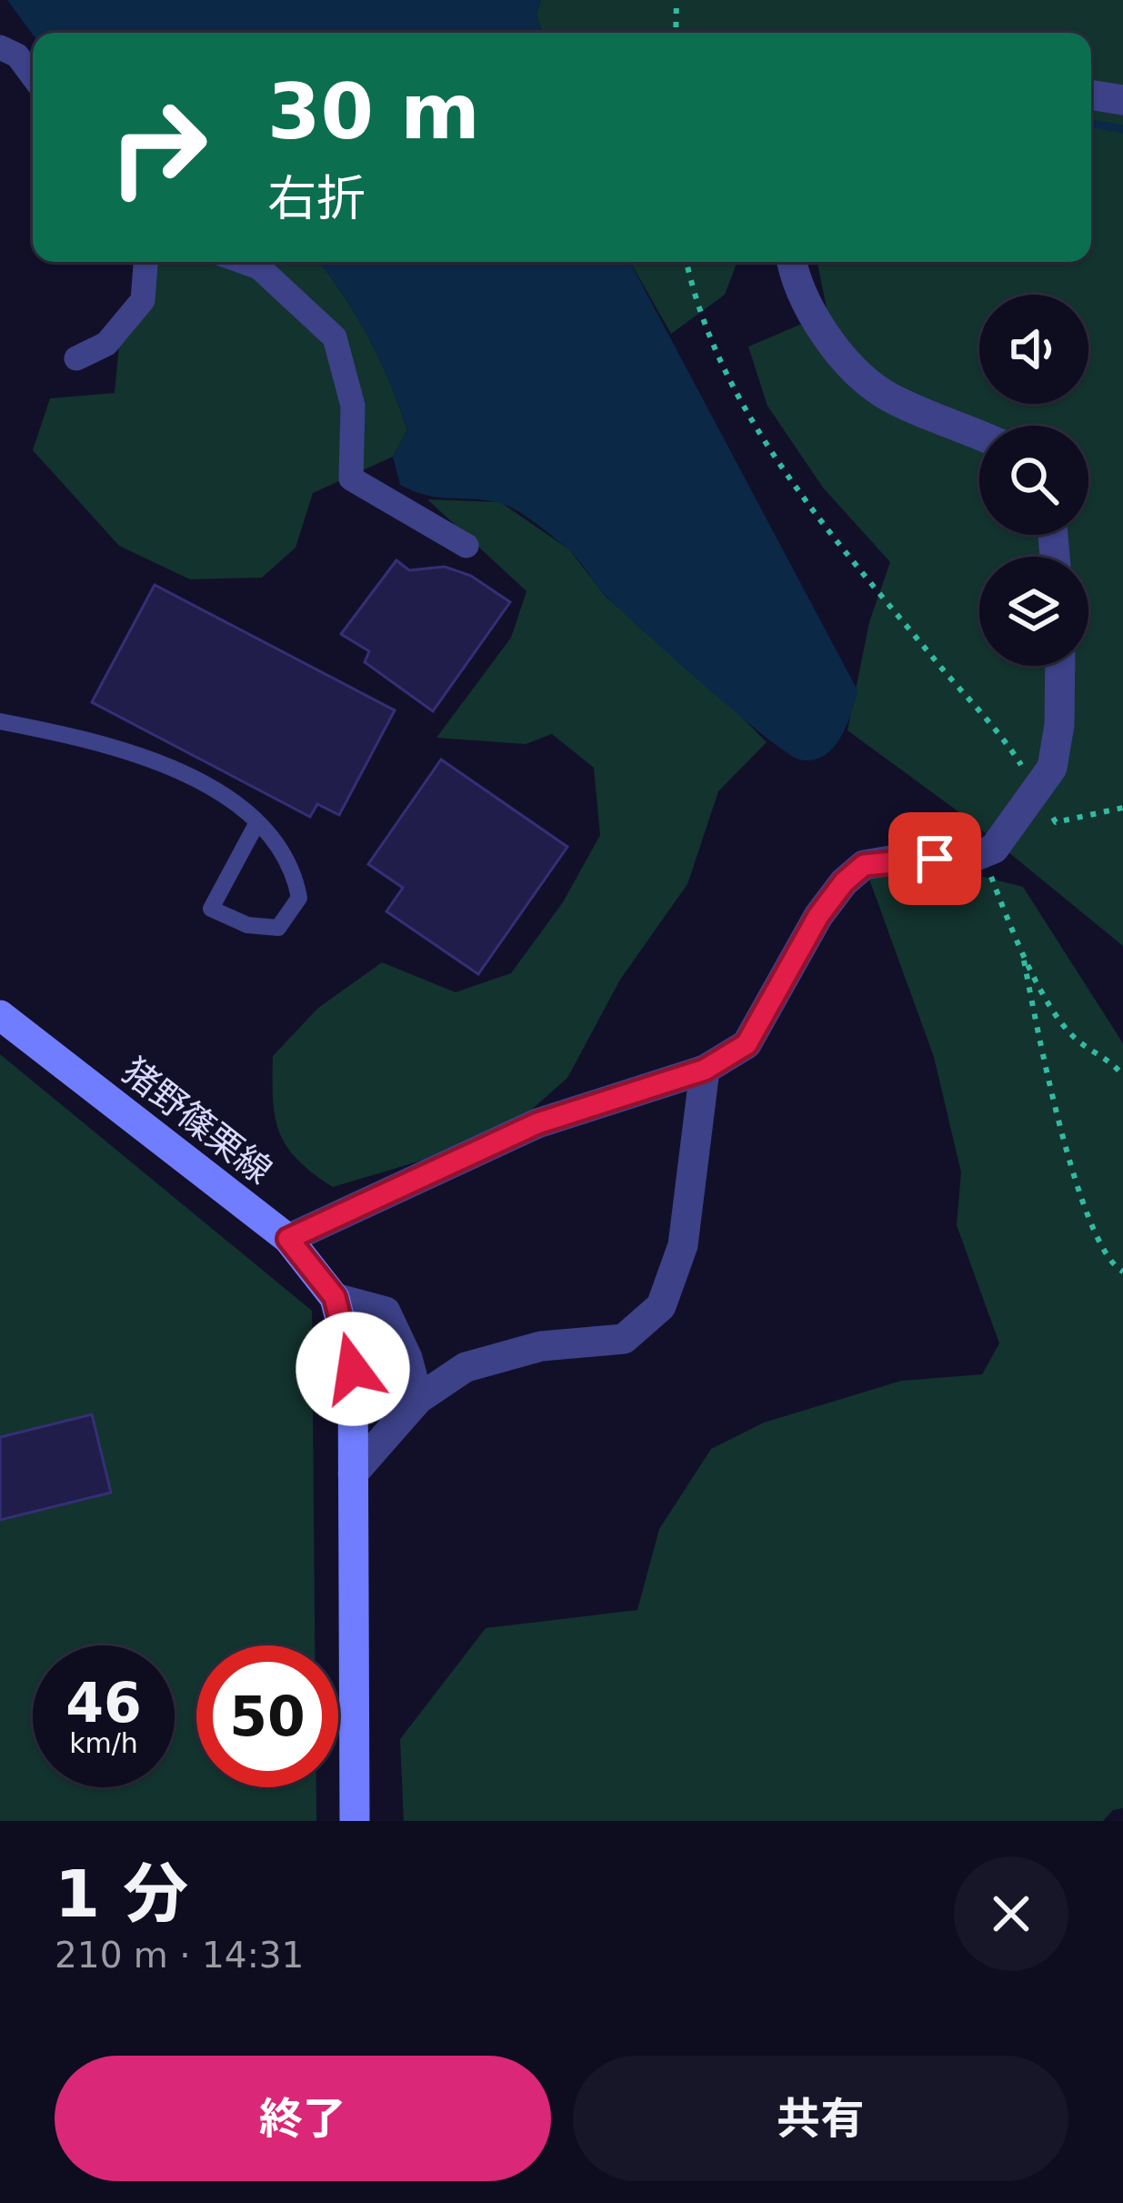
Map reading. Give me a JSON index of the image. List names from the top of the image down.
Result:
{
  "streets": {
    "main road": ["猪野篠栗線"]
  },
  "page": {
    "turn": ["30 m", "右折"],
    "speed": "46 km/h",
    "limit": "50",
    "heading": ["1 分", "210 m · 14:31"],
    "buttons": ["終了", "共有"]
  }
}
